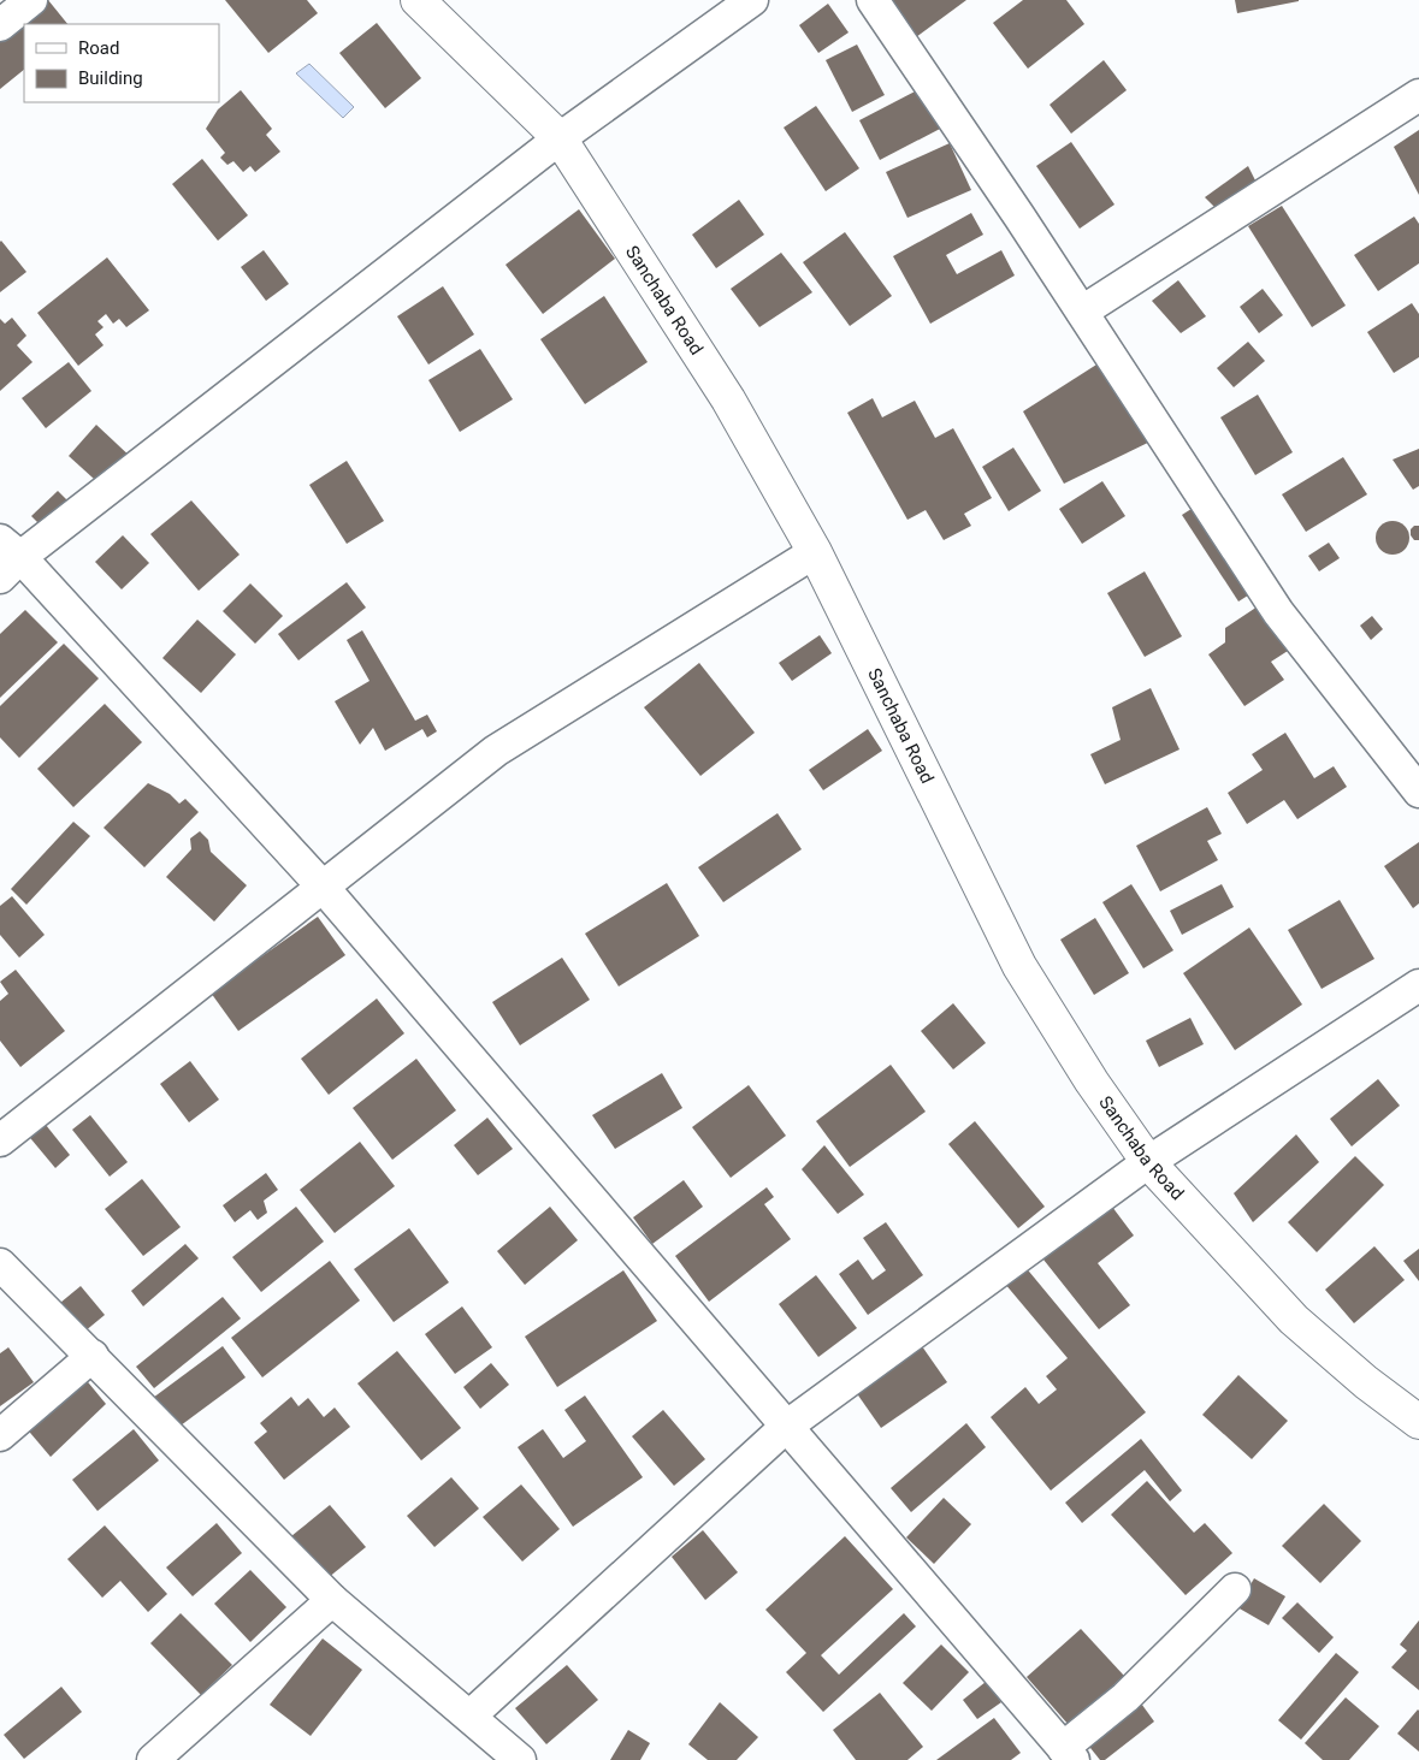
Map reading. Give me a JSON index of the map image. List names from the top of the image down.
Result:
{
  "streets": {
    "street": ["Sanchaba Road"]
  },
  "legend": ["Road", "Building"]
}
